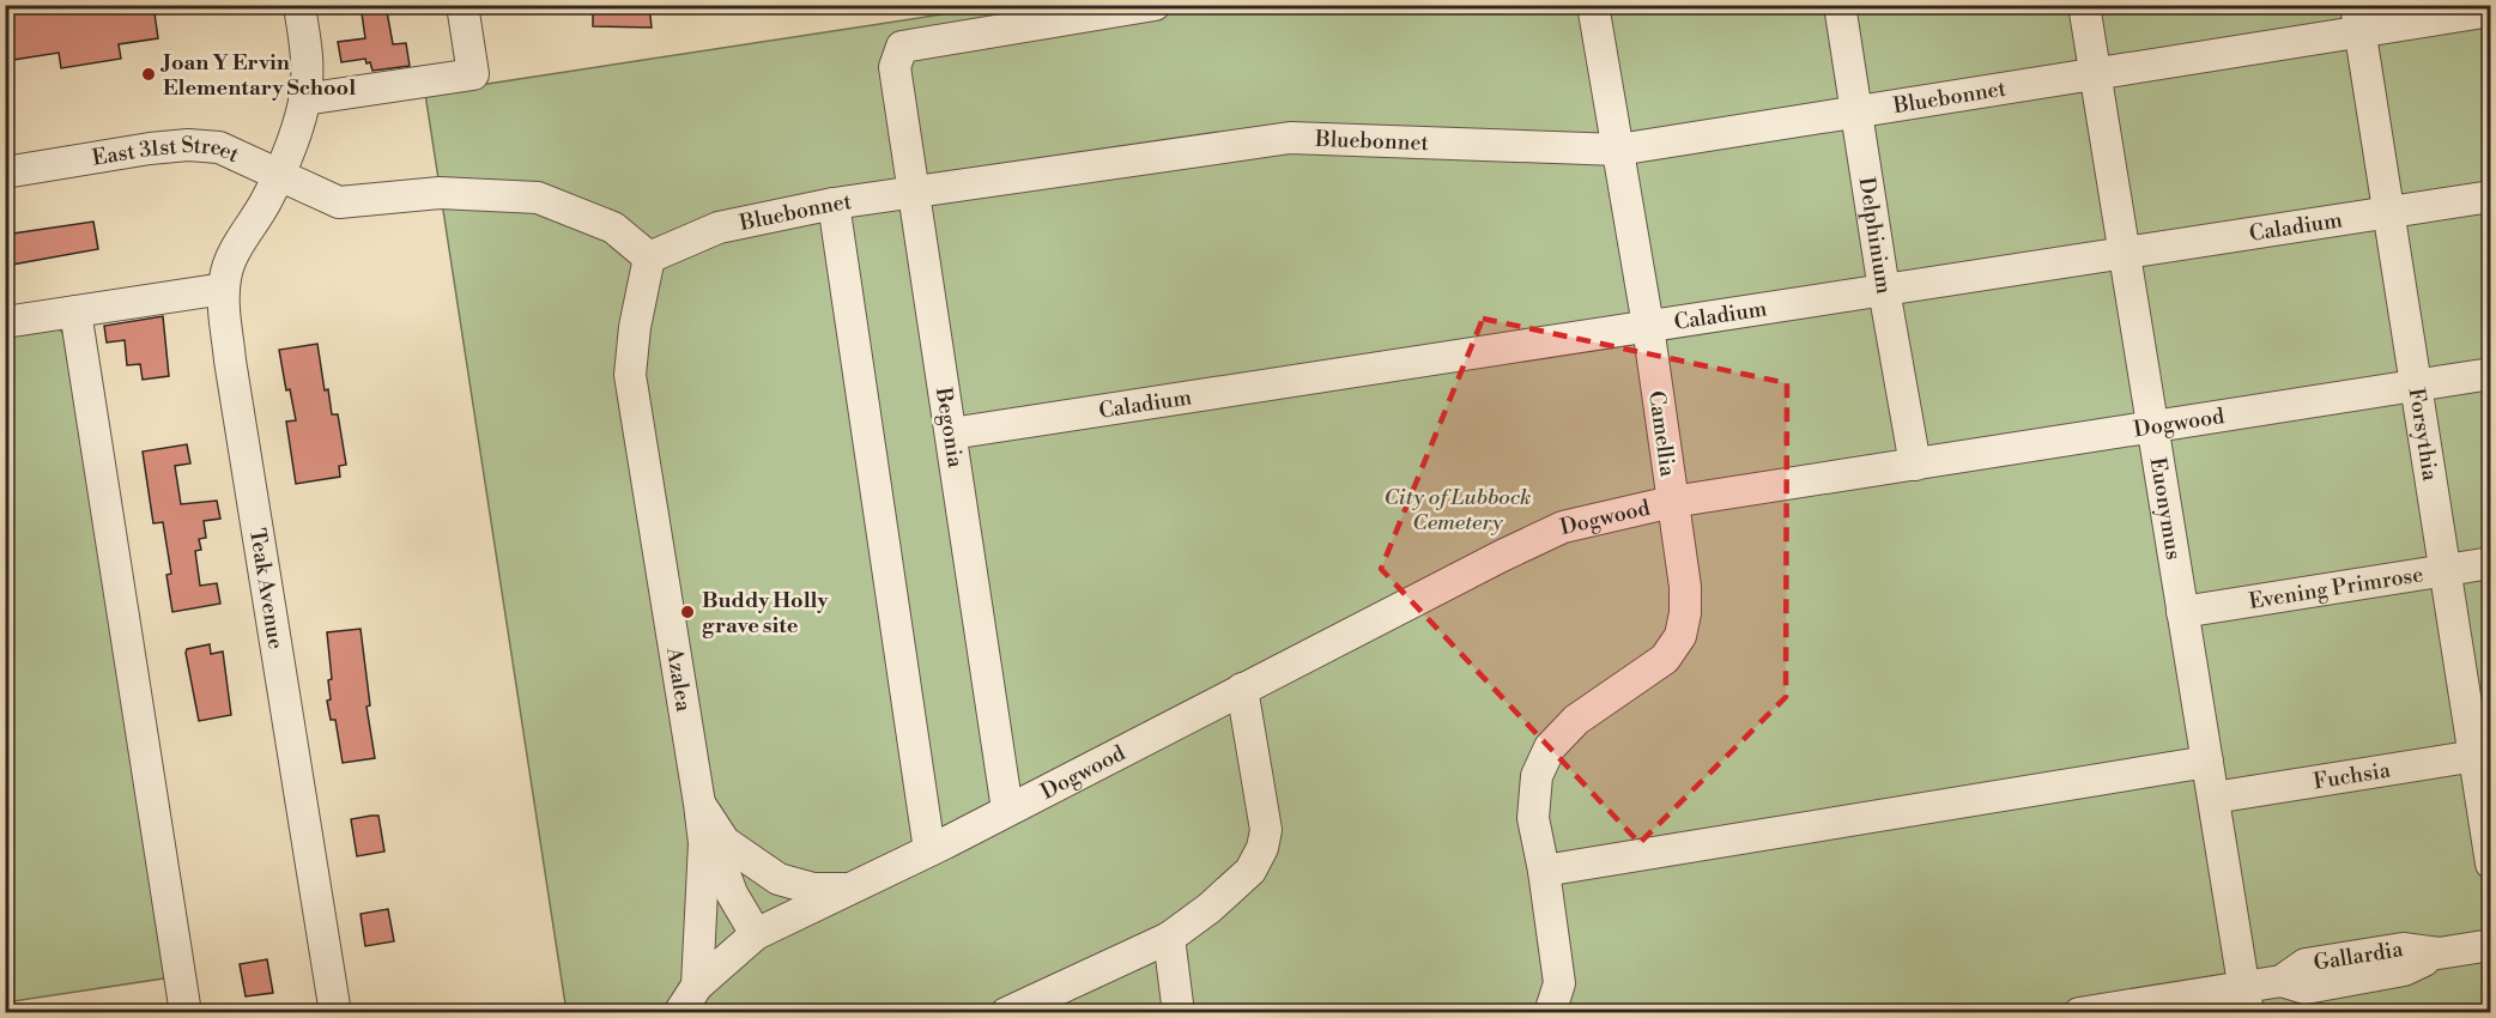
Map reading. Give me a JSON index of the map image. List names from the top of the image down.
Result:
{
  "streets": {
    "street": [
      "Bluebonnet",
      "East 31st Street",
      "Caladium",
      "Delphinium",
      "Dogwood",
      "Begonia",
      "Camellia",
      "Forsythia",
      "Euonymus",
      "Evening Primrose",
      "Teak Avenue",
      "Azalea",
      "Fuchsia",
      "Gallardia"
    ]
  },
  "crossings": [
    ["Bluebonnet", "Delphinium"],
    ["Bluebonnet", "Begonia"],
    ["Bluebonnet", "Camellia"],
    ["Bluebonnet", "Forsythia"],
    ["Bluebonnet", "Euonymus"],
    ["Bluebonnet", "Azalea"],
    ["East 31st Street", "Teak Avenue"],
    ["Caladium", "Delphinium"],
    ["Caladium", "Begonia"],
    ["Caladium", "Camellia"],
    ["Caladium", "Forsythia"],
    ["Caladium", "Euonymus"],
    ["Delphinium", "Dogwood"],
    ["Dogwood", "Begonia"],
    ["Dogwood", "Camellia"],
    ["Dogwood", "Forsythia"],
    ["Dogwood", "Euonymus"],
    ["Dogwood", "Azalea"],
    ["Forsythia", "Evening Primrose"],
    ["Forsythia", "Fuchsia"],
    ["Euonymus", "Evening Primrose"],
    ["Euonymus", "Fuchsia"],
    ["Euonymus", "Gallardia"]
  ],
  "parks": ["City of Lubbock Cemetery"],
  "places": ["Joan Y Ervin Elementary School", "Buddy Holly grave site"]
}
